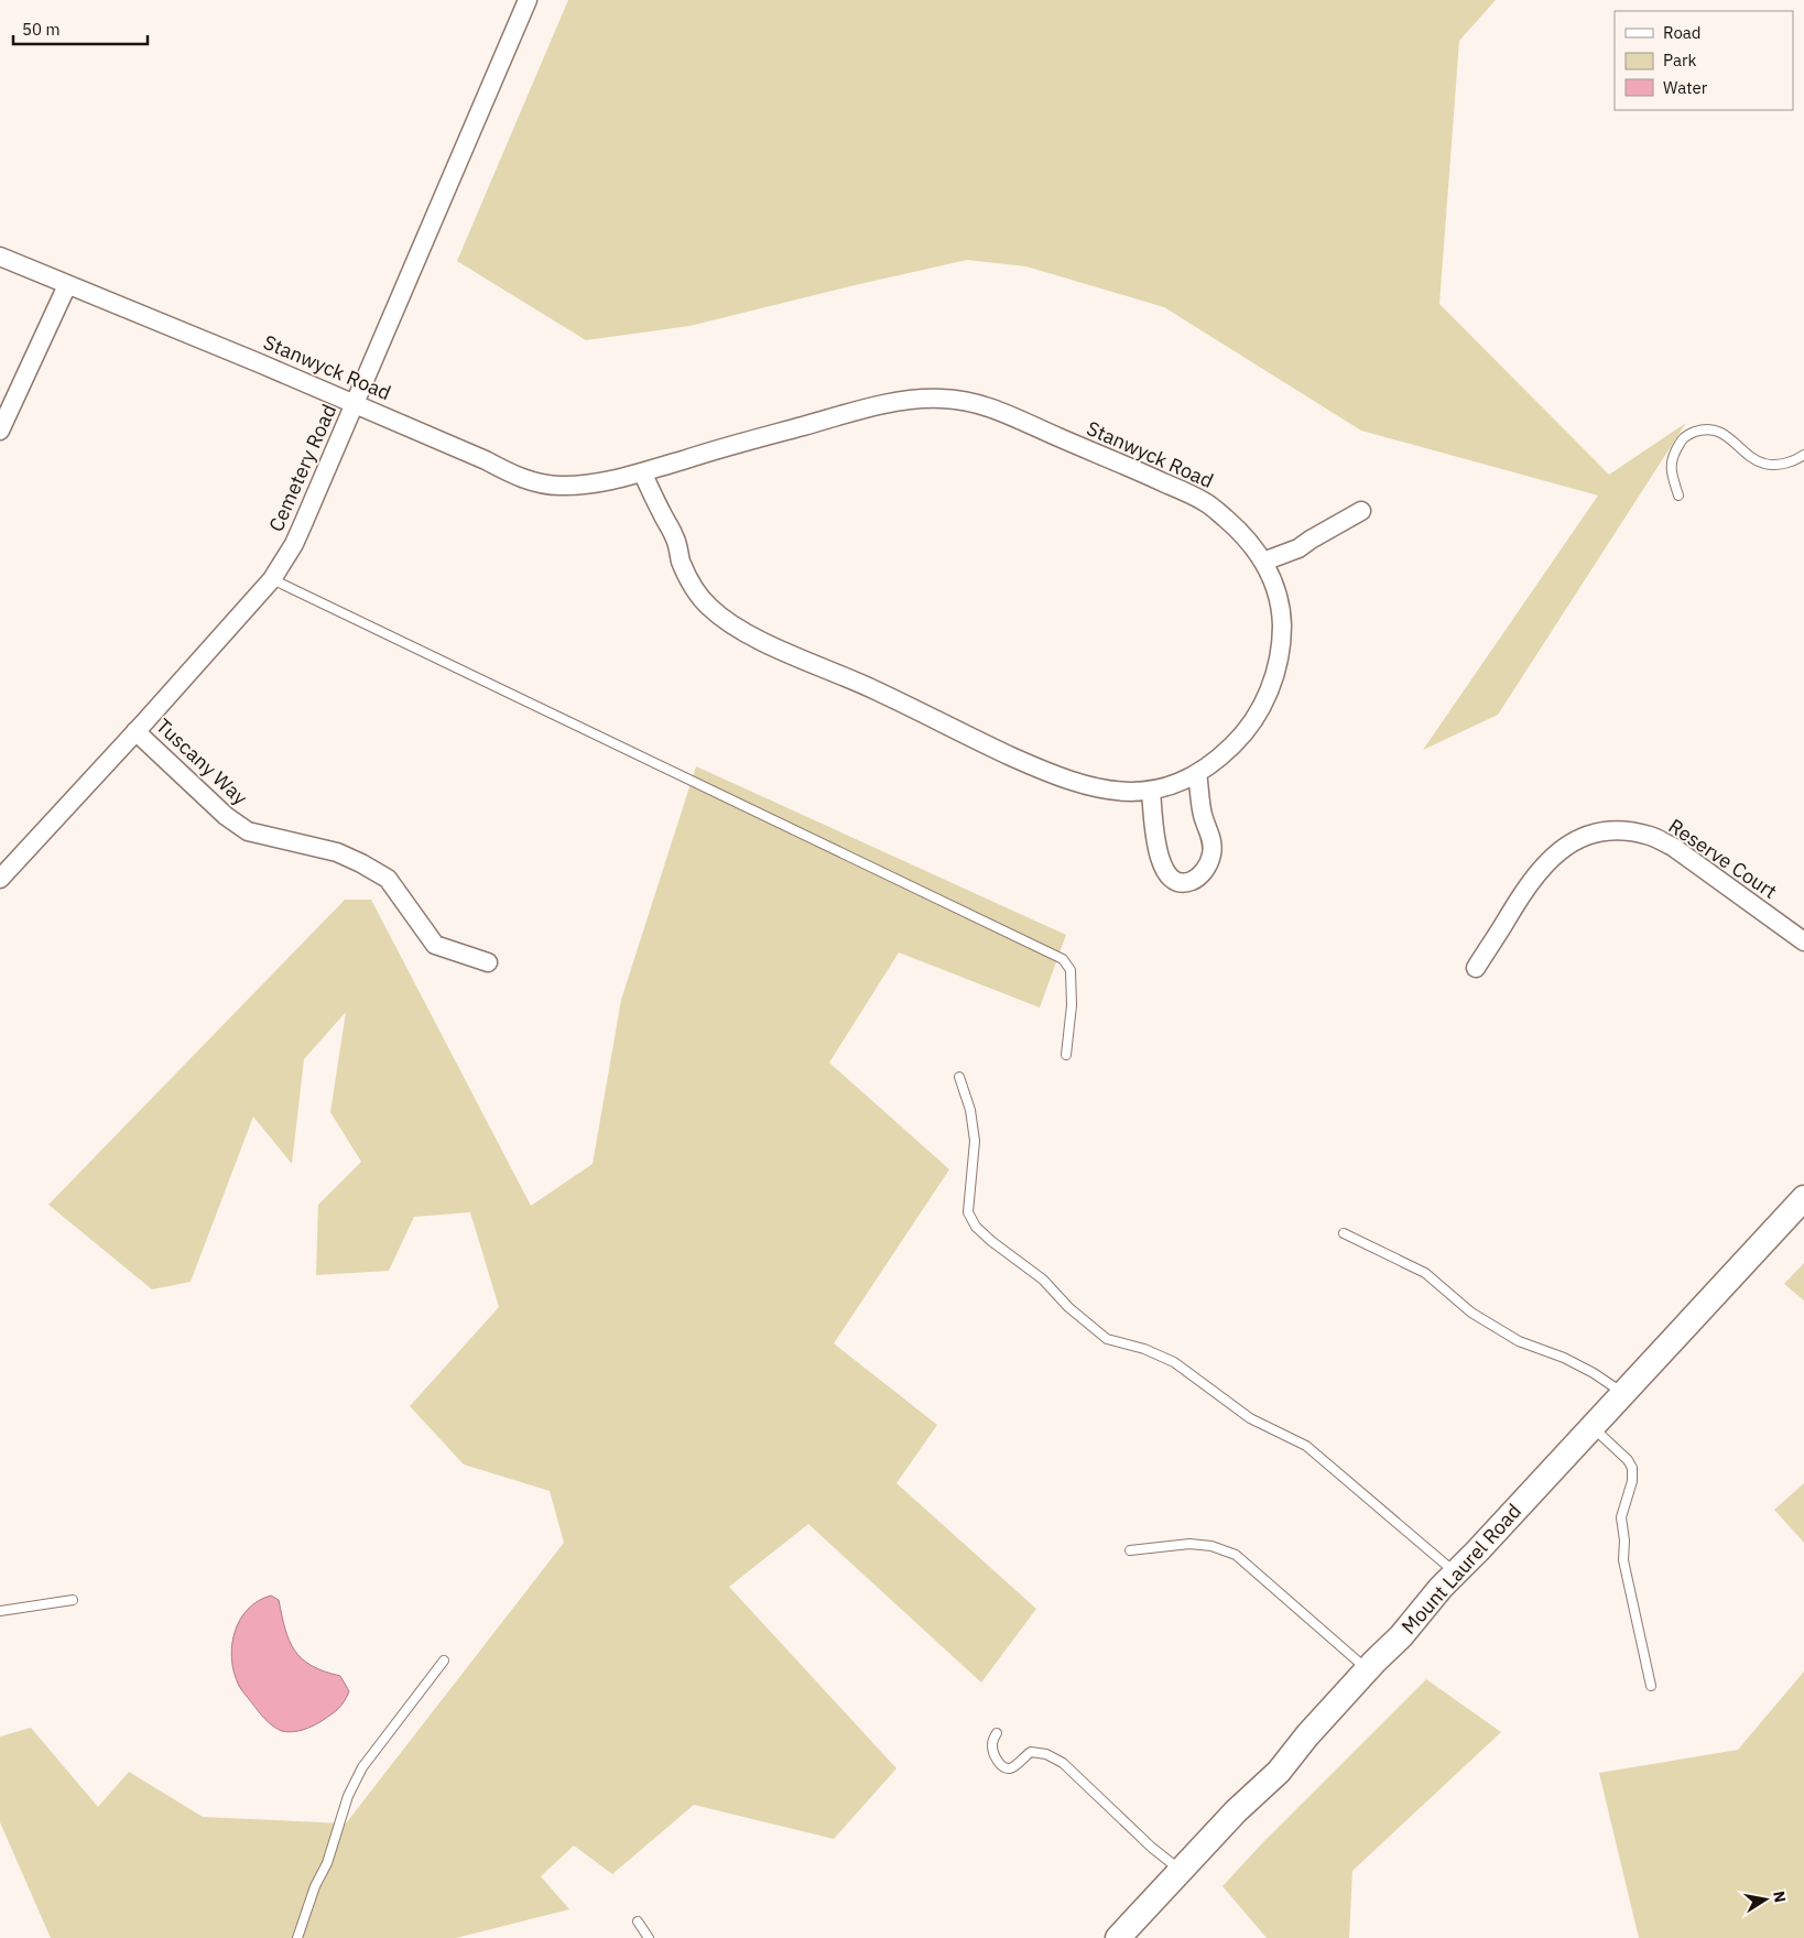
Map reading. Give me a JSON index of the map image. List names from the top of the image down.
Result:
{
  "streets": {
    "main road": ["Mount Laurel Road"],
    "street": [
      "Stanwyck Road",
      "Cemetery Road",
      "Tuscany Way",
      "Reserve Court"
    ]
  },
  "crossings": [
    ["Stanwyck Road", "Cemetery Road"],
    ["Cemetery Road", "Tuscany Way"]
  ],
  "legend": ["Road", "Park", "Water"],
  "scale_bar": "50 m",
  "north": "right"
}
